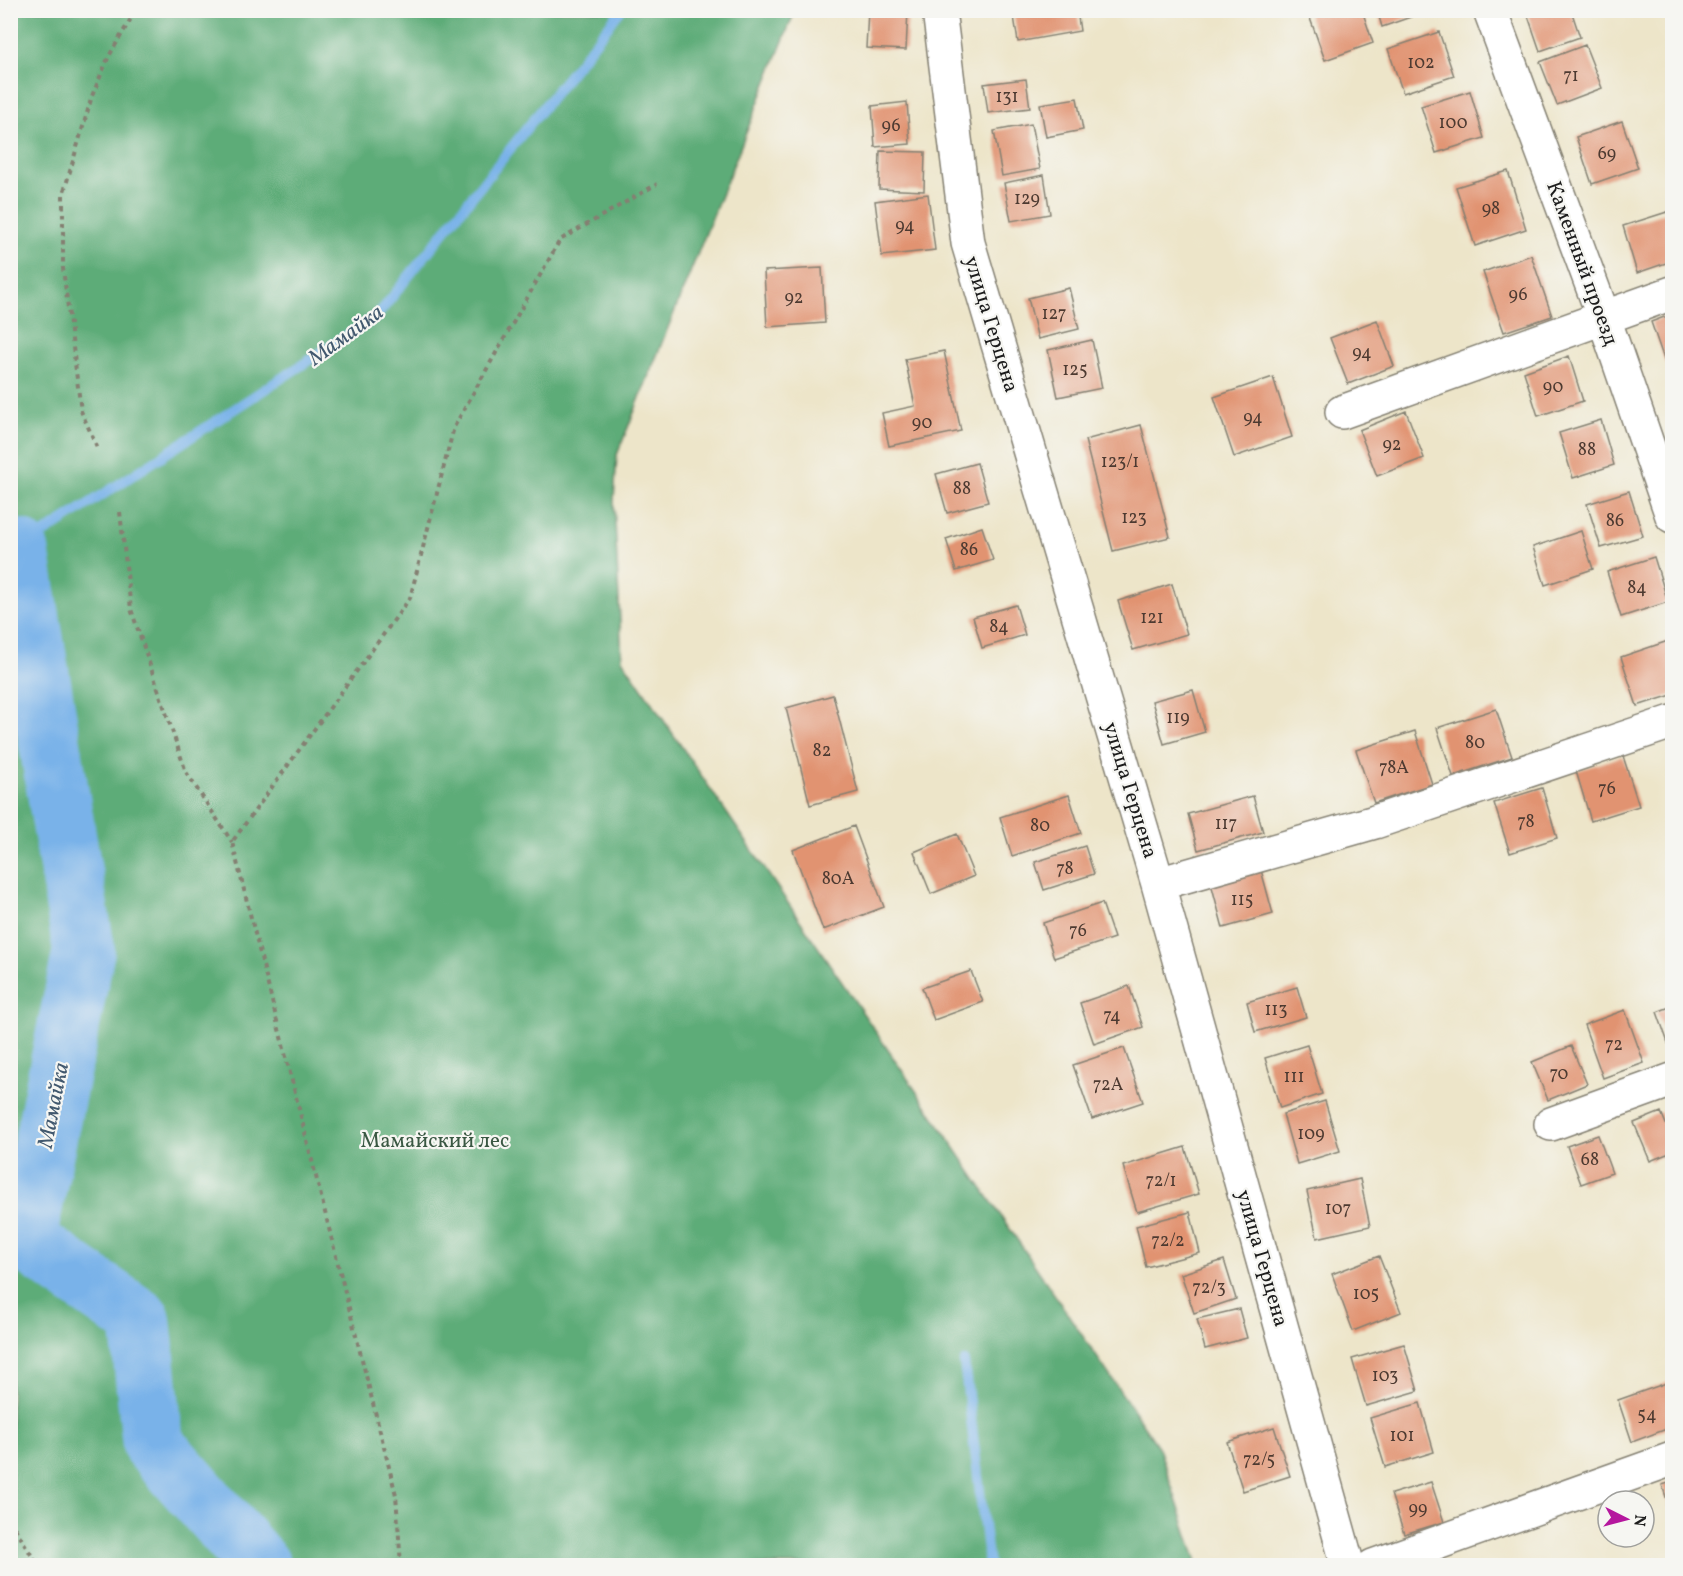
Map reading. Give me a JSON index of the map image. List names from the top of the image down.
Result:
{
  "streets": {
    "street": ["Каменный проезд", "улица Герцена"]
  },
  "water": ["Мамайка"],
  "parks": ["Мамайский лес"],
  "house_numbers": [
    "102",
    "71",
    "131",
    "100",
    "96",
    "69",
    "129",
    "98",
    "94",
    "96",
    "92",
    "127",
    "94",
    "125",
    "90",
    "94",
    "90",
    "92",
    "88",
    "123/1",
    "88",
    "123",
    "86",
    "86",
    "84",
    "121",
    "84",
    "119",
    "80",
    "82",
    "78А",
    "76",
    "78",
    "117",
    "80",
    "78",
    "80А",
    "115",
    "76",
    "113",
    "74",
    "72",
    "70",
    "111",
    "72А",
    "109",
    "68",
    "72/1",
    "107",
    "72/2",
    "72/3",
    "105",
    "103",
    "54",
    "101",
    "72/5",
    "99"
  ],
  "north": "right"
}
